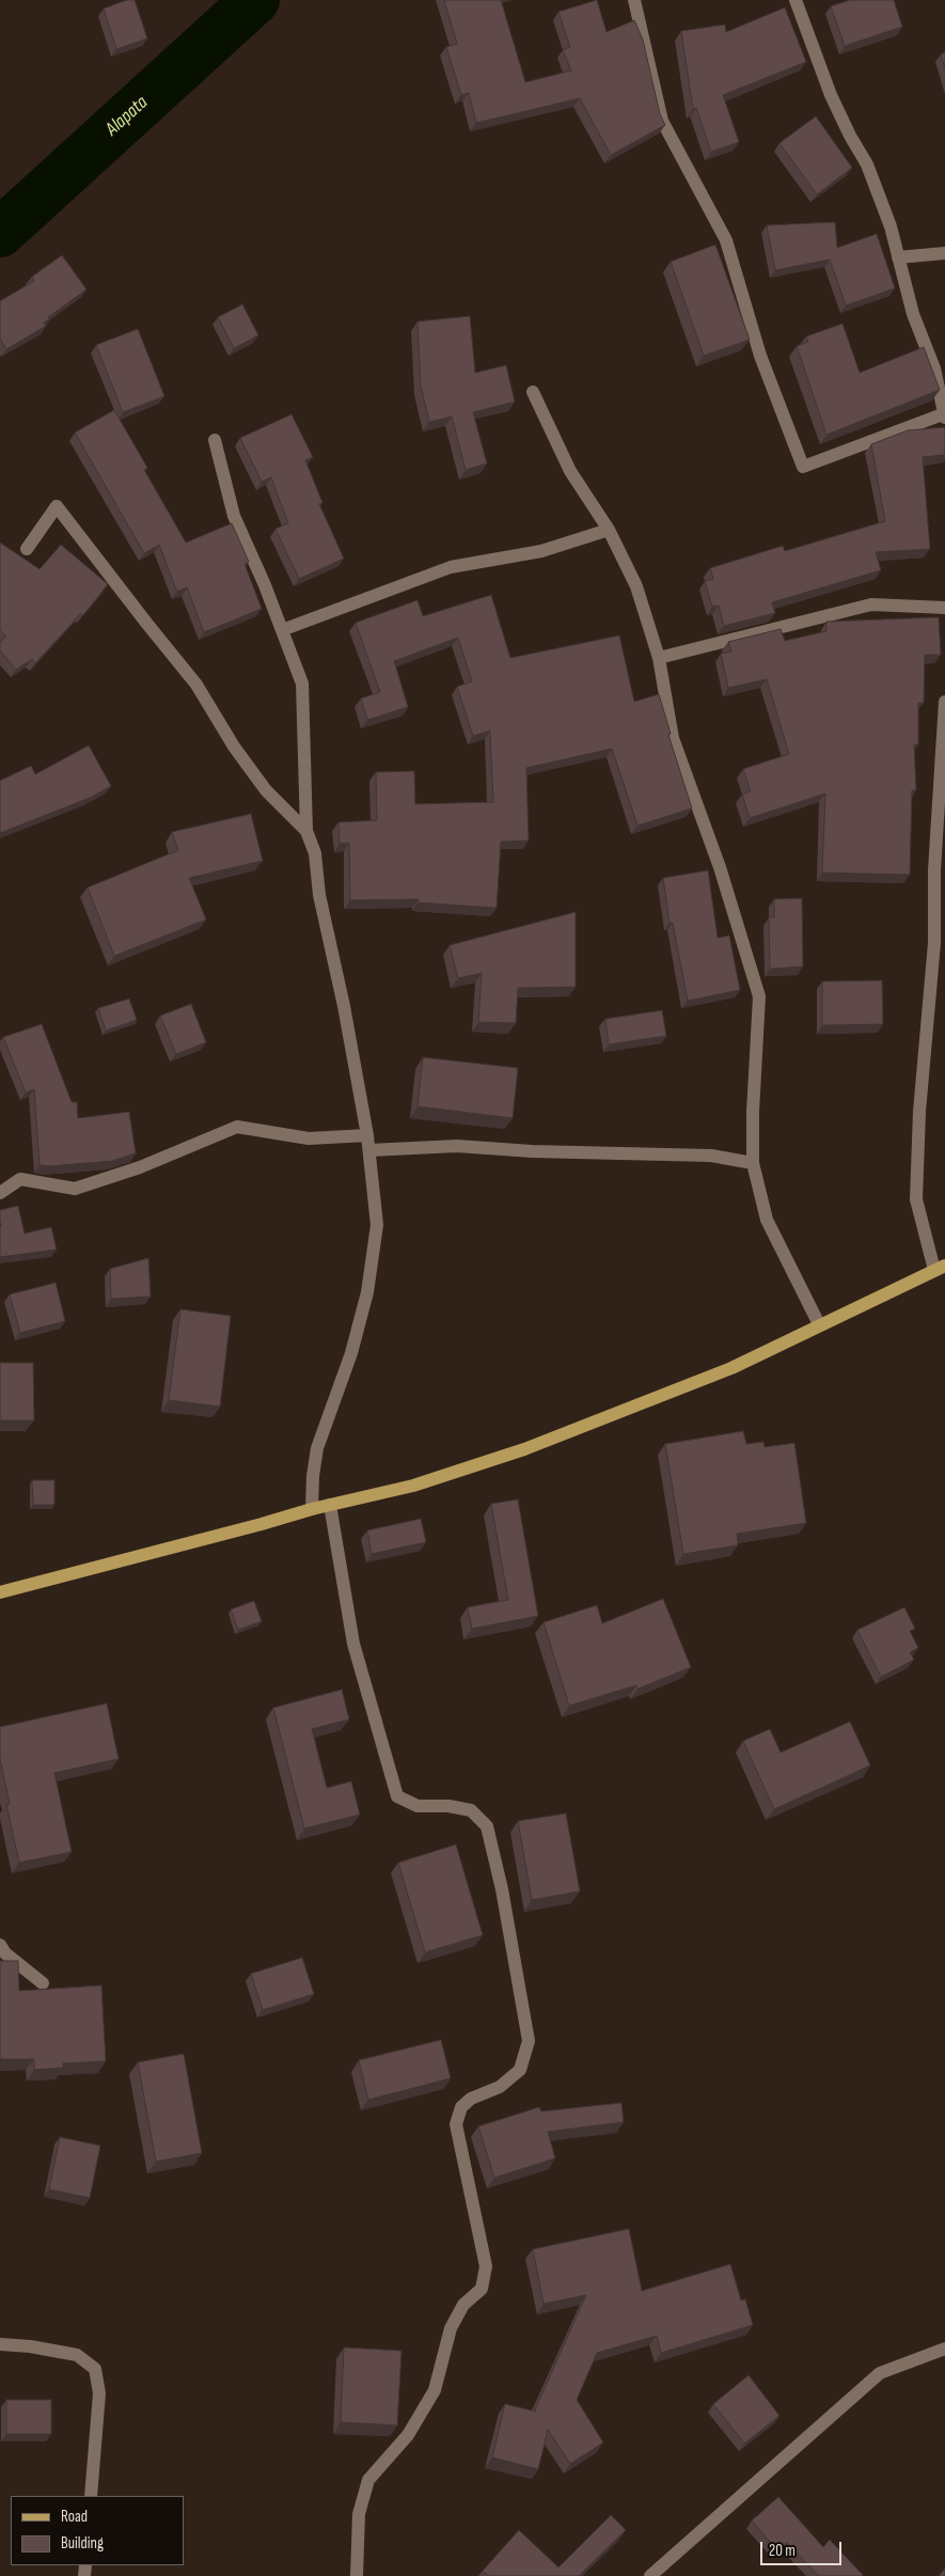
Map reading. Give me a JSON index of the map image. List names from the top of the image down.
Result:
{
  "water": ["Alapata"],
  "legend": ["Road", "Building"],
  "scale_bar": "20 m"
}
